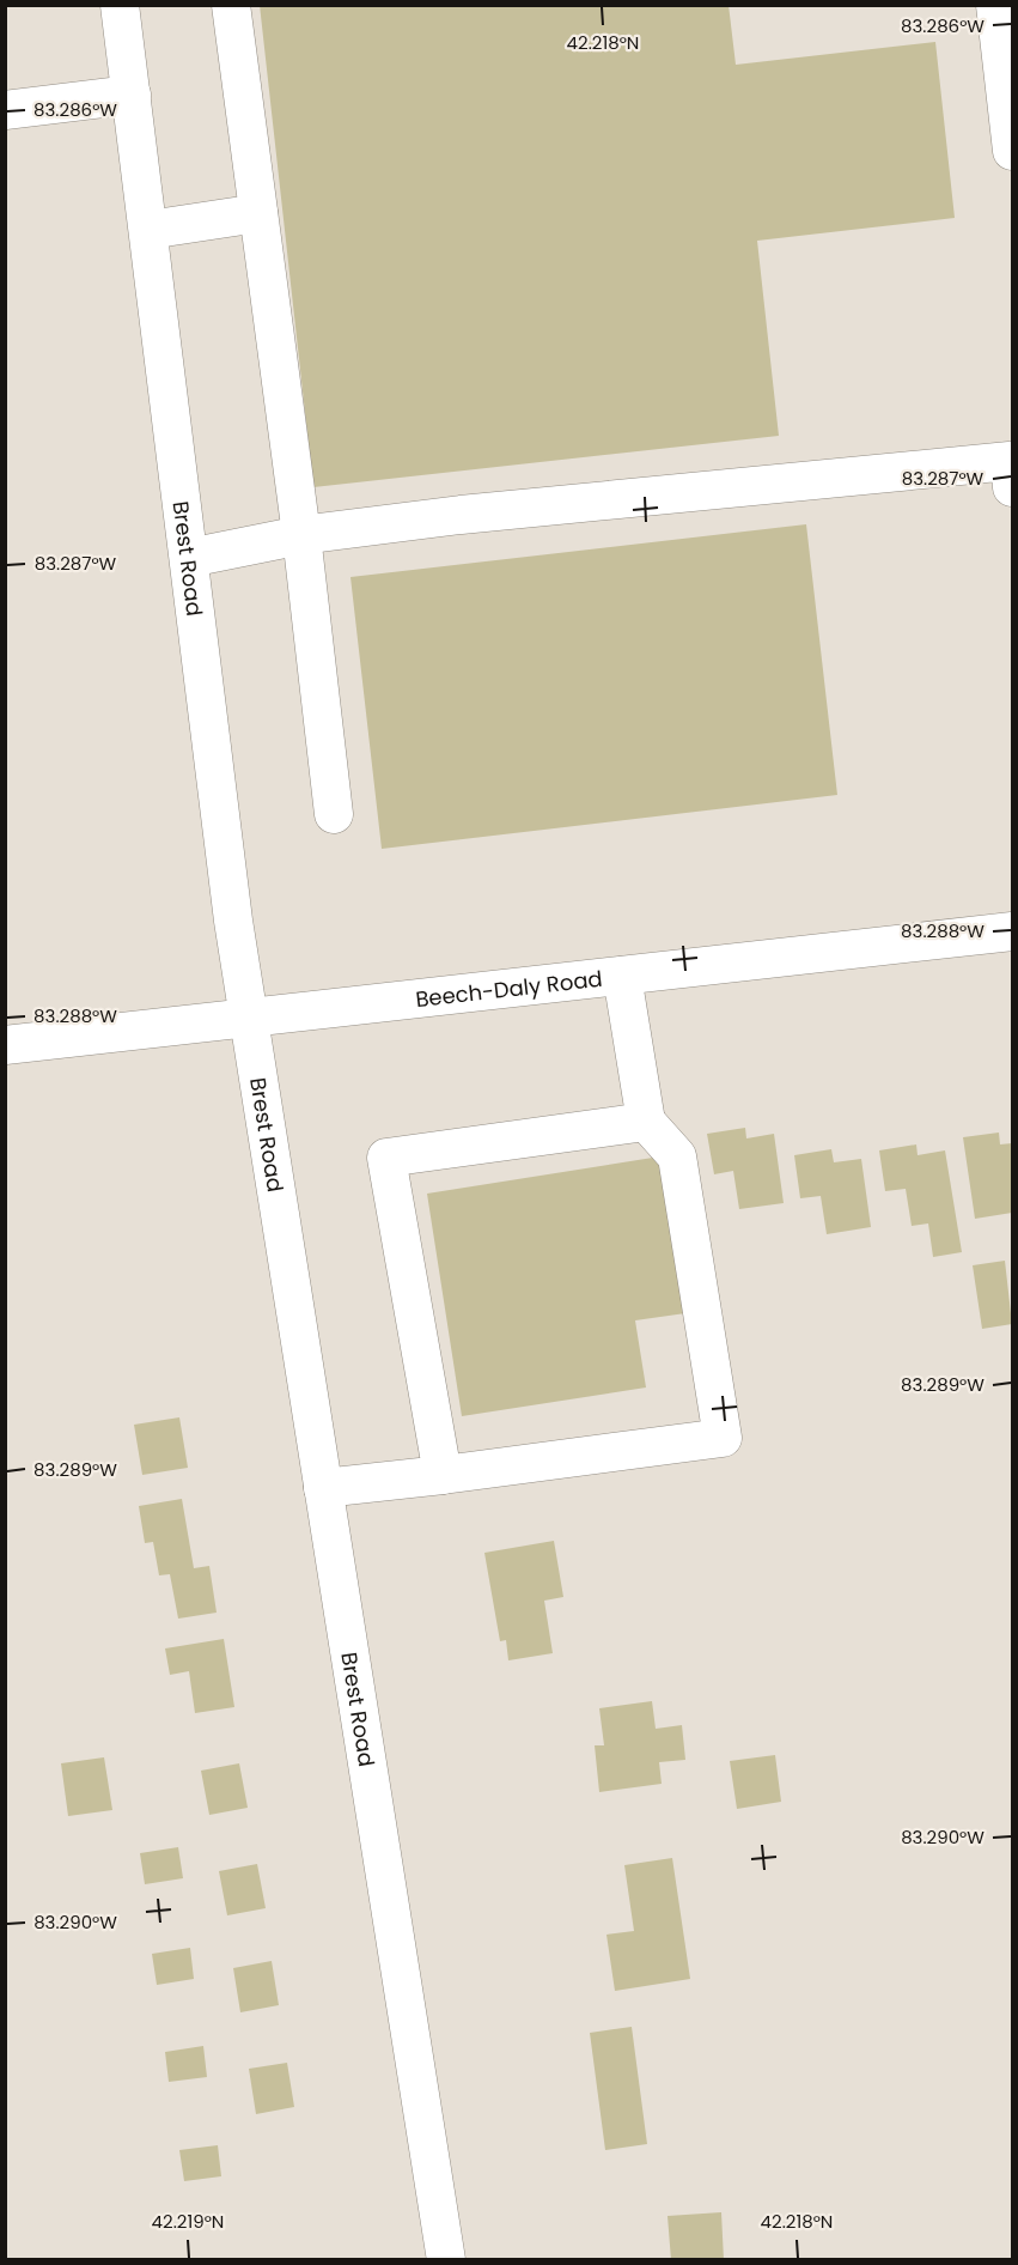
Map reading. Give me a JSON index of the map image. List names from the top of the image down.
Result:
{
  "streets": {
    "street": ["Brest Road", "Beech-Daly Road"]
  },
  "crossings": [
    ["Brest Road", "Beech-Daly Road"]
  ],
  "coordinates": [
    "83.286°W",
    "42.218°N",
    "83.287°W",
    "83.288°W",
    "83.289°W",
    "83.290°W",
    "42.219°N"
  ]
}
